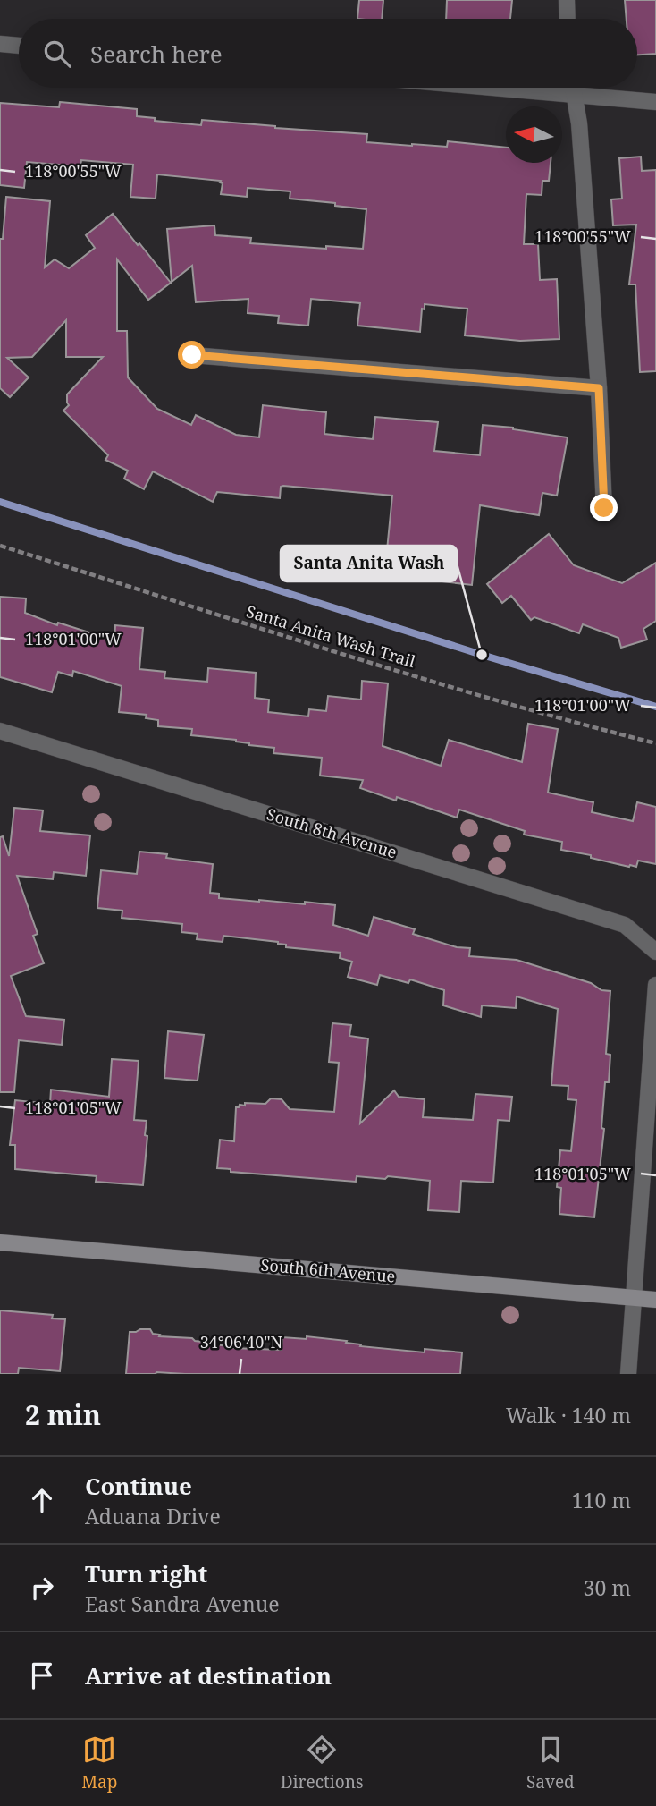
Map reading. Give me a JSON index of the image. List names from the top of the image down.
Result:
{
  "streets": {
    "street": ["South 8th Avenue", "South 6th Avenue"],
    "path": ["Santa Anita Wash Trail"]
  },
  "places": ["Santa Anita Wash"],
  "north": "left",
  "page": {
    "search": "Search here",
    "heading": ["2 min", "Walk · 140 m"],
    "list": [
      ["Continue", "Aduana Drive", "110 m"],
      ["Turn right", "East Sandra Avenue", "30 m"],
      "Arrive at destination"
    ],
    "nav": ["Map", "Directions", "Saved"]
  },
  "coordinates": [
    "118°00'55\"W",
    "118°01'00\"W",
    "118°01'05\"W",
    "34°06'40\"N"
  ]
}
